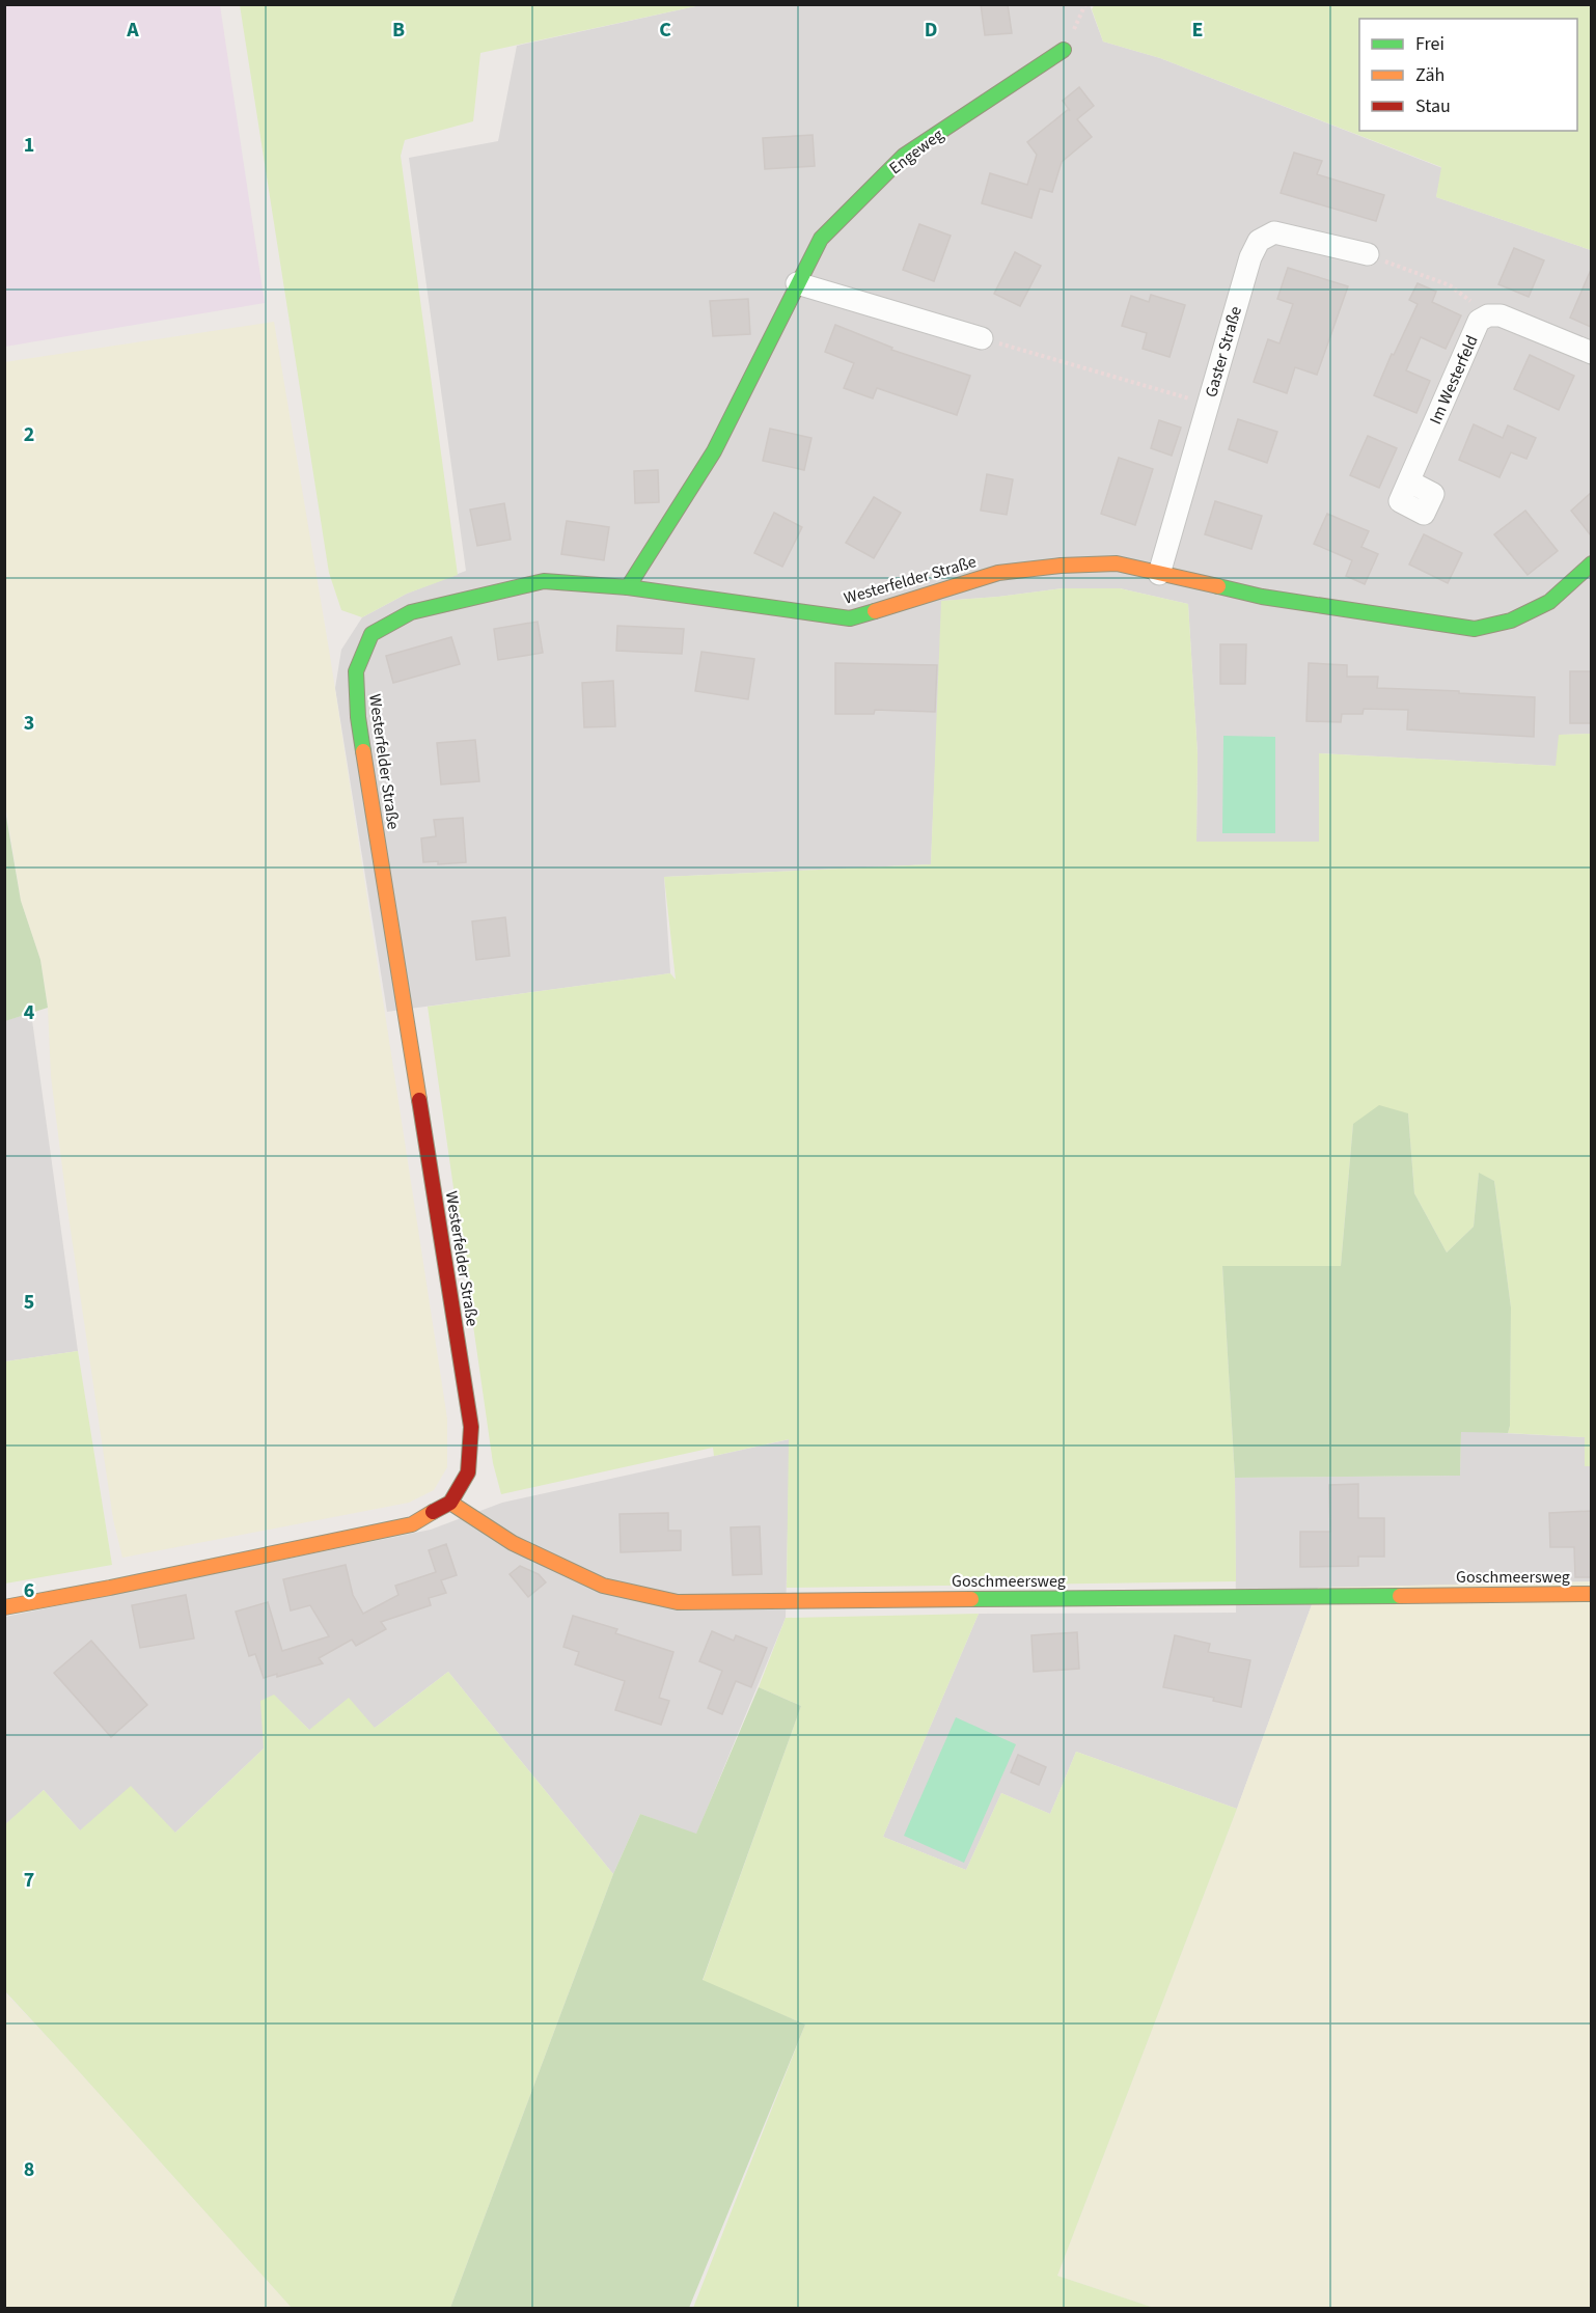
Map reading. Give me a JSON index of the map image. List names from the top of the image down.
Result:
{
  "streets": {
    "street": [
      "Engeweg",
      "Gaster Straße",
      "Im Westerfeld",
      "Westerfelder Straße",
      "Goschmeersweg"
    ]
  },
  "crossings": [
    ["Engeweg", "Westerfelder Straße"],
    ["Gaster Straße", "Westerfelder Straße"],
    ["Westerfelder Straße", "Goschmeersweg"]
  ],
  "legend": ["Frei", "Zäh", "Stau"],
  "grid": {
    "columns": [
      "A",
      "B",
      "C",
      "D",
      "E"
    ],
    "rows": [
      "1",
      "2",
      "3",
      "4",
      "5",
      "6",
      "7",
      "8"
    ]
  }
}
